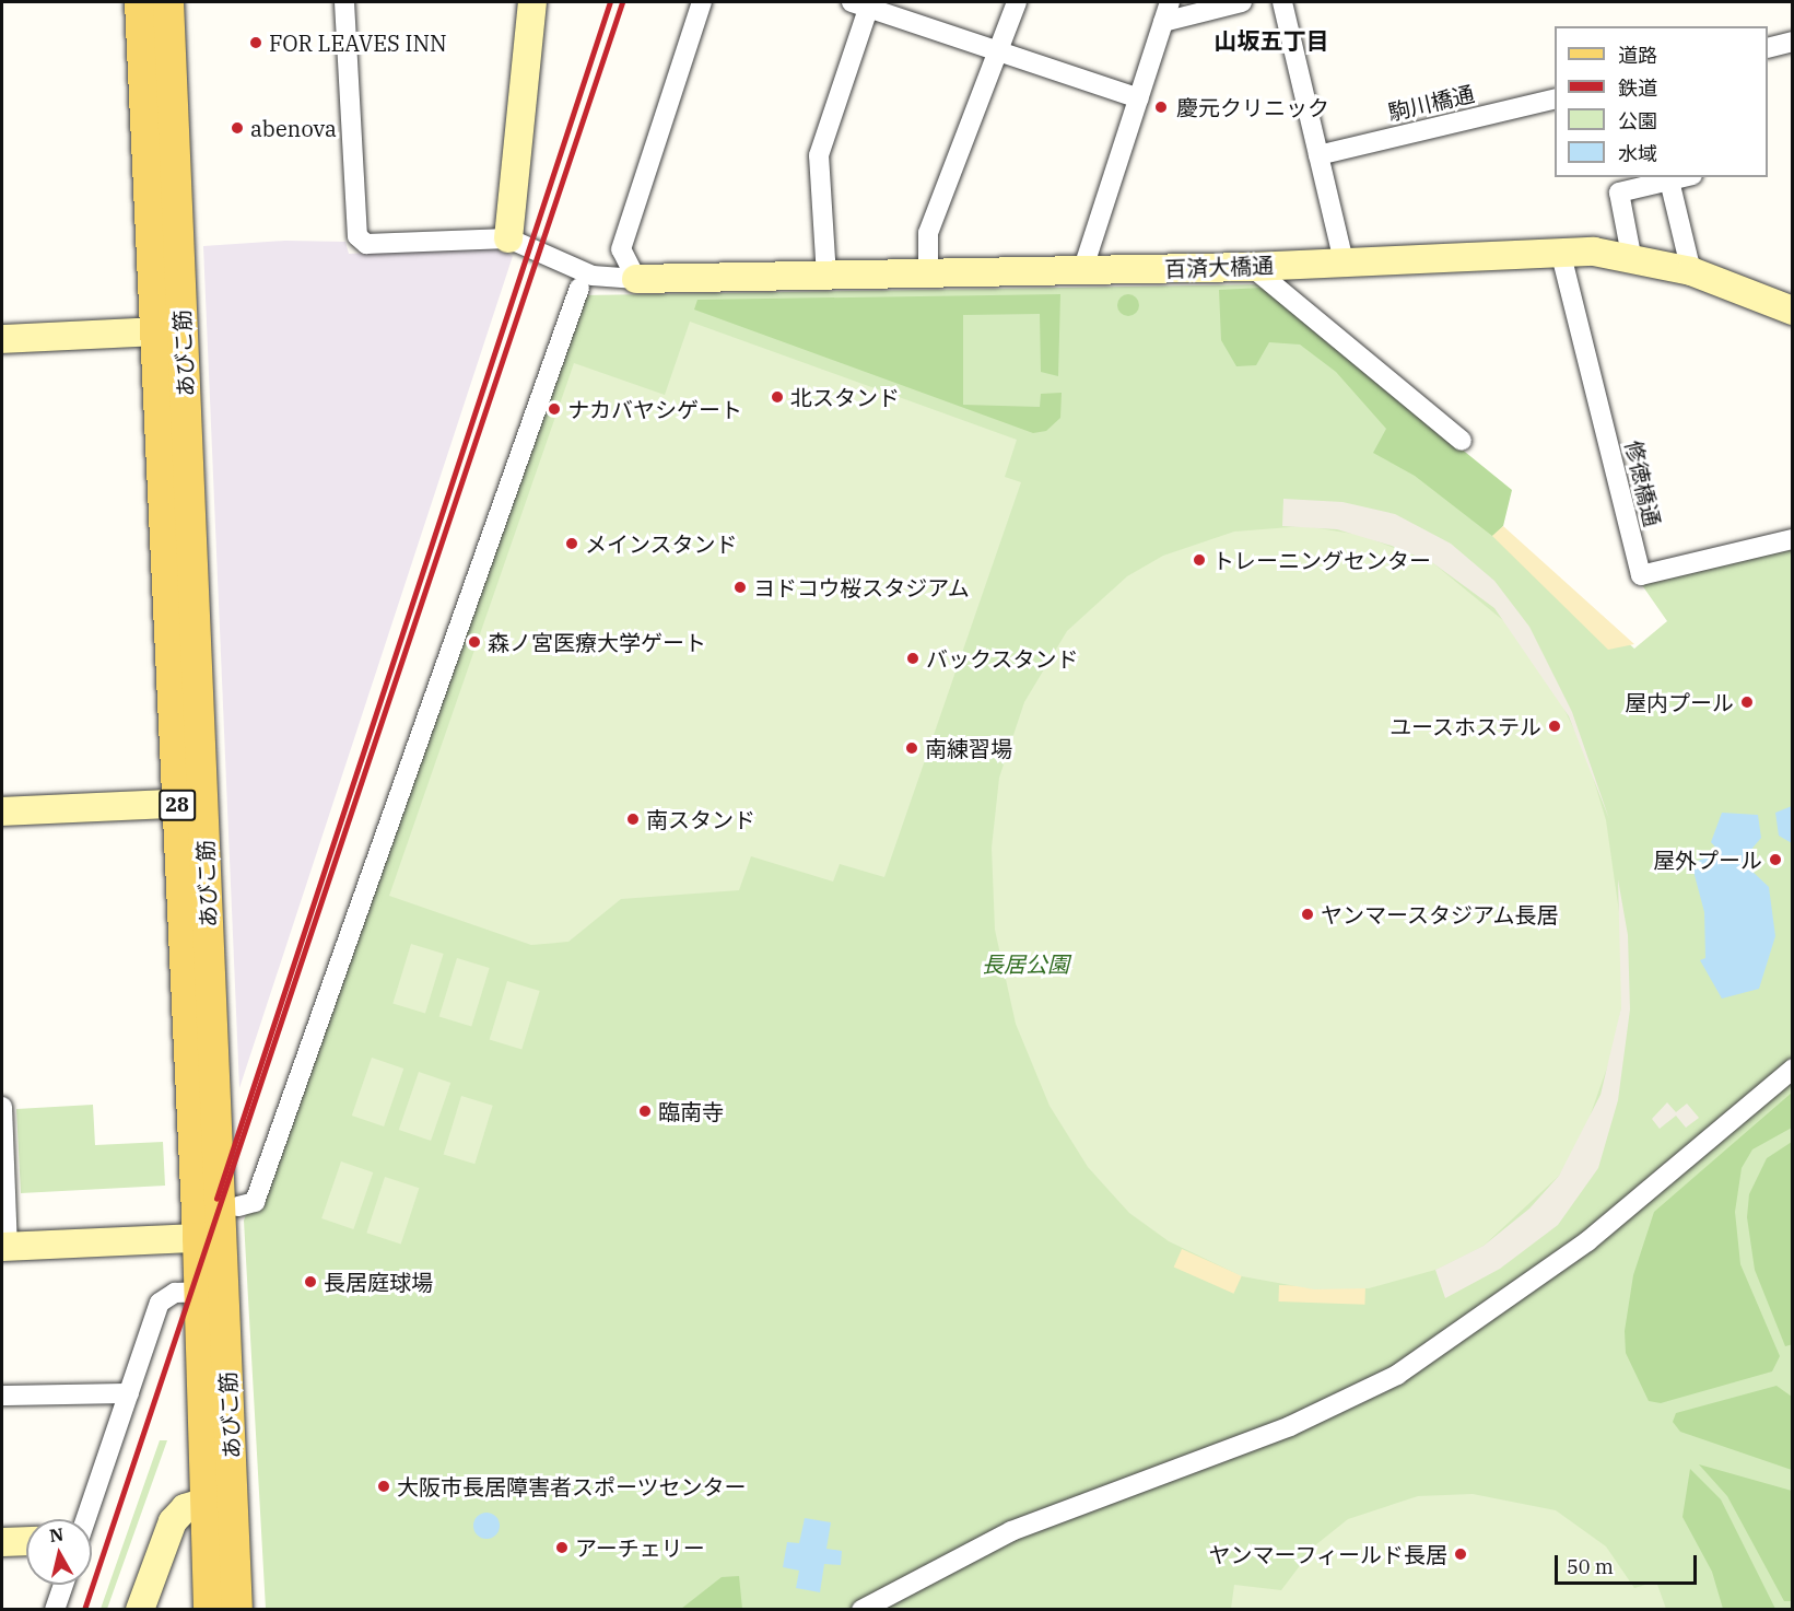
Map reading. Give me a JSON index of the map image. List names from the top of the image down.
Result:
{
  "streets": {
    "main road": ["あびこ筋", "28"],
    "street": ["駒川橋通", "百済大橋通", "修徳橋通"]
  },
  "crossings": [
    ["百済大橋通", "修徳橋通"]
  ],
  "districts": ["山坂五丁目"],
  "parks": ["長居公園"],
  "places": [
    "FOR LEAVES INN",
    "慶元クリニック",
    "abenova",
    "北スタンド",
    "ナカバヤシゲート",
    "メインスタンド",
    "トレーニングセンター",
    "ヨドコウ桜スタジアム",
    "森ノ宮医療大学ゲート",
    "バックスタンド",
    "屋内プール",
    "ユースホステル",
    "南練習場",
    "南スタンド",
    "屋外プール",
    "ヤンマースタジアム長居",
    "臨南寺",
    "長居庭球場",
    "大阪市長居障害者スポーツセンター",
    "アーチェリー",
    "ヤンマーフィールド長居"
  ],
  "legend": [
    "道路",
    "鉄道",
    "公園",
    "水域"
  ],
  "scale_bar": "50 m",
  "north": "top"
}
